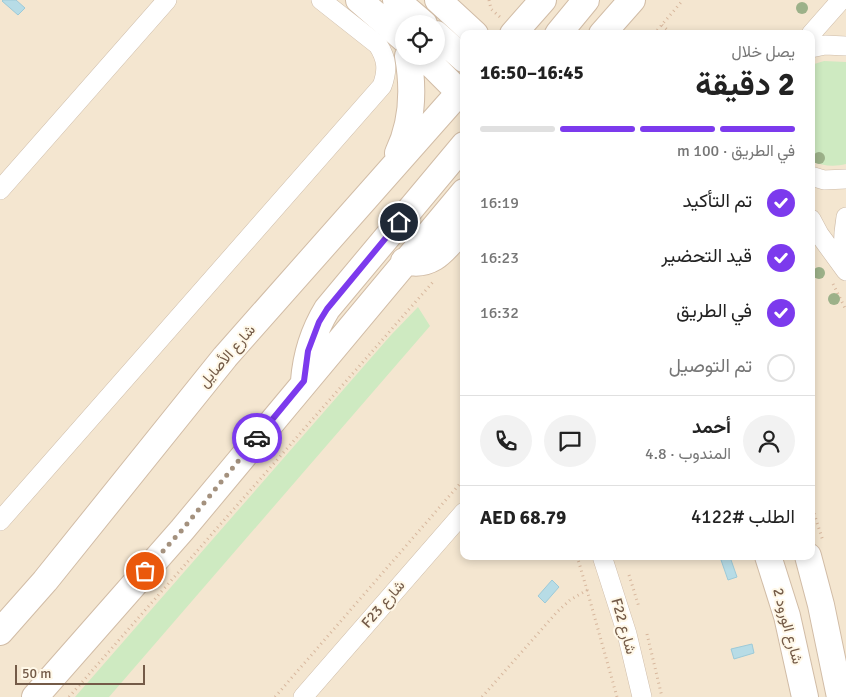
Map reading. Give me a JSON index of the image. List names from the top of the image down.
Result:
{
  "streets": {
    "main road": ["شارع الأصايل", "شارع الورود 2"],
    "street": ["F23 شارع", "F22 شارع"]
  },
  "scale_bar": "50 m",
  "page": {
    "heading": ["2 دقيقة", "يصل خلال", "16:45–16:50"],
    "panel": [
      "أحمد",
      "المندوب · 4.8",
      "الطلب #4122",
      "AED 68.79"
    ],
    "bar": "في الطريق · 100 m",
    "list": [
      ["تم التأكيد", "16:19"],
      ["قيد التحضير", "16:23"],
      ["في الطريق", "16:32"],
      "تم التوصيل"
    ],
    "scale": "50 m"
  }
}
